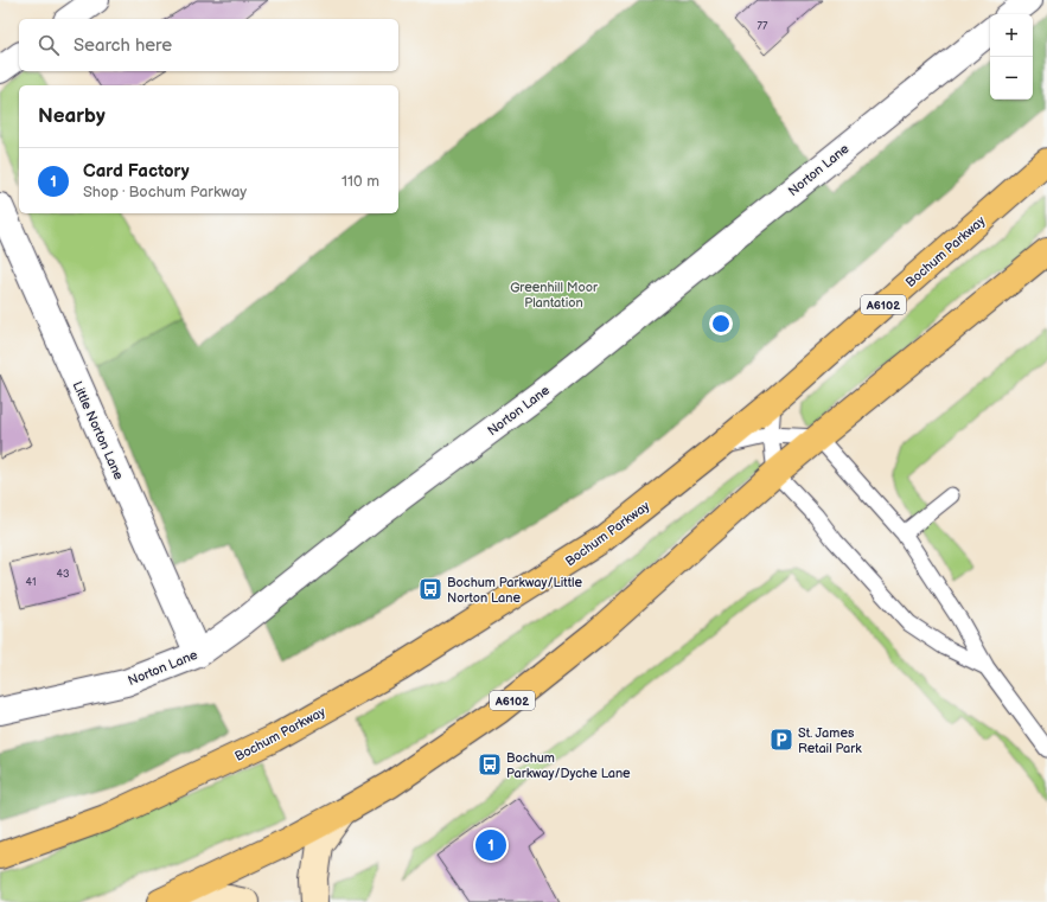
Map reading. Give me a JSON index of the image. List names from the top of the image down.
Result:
{
  "streets": {
    "highway": ["Bochum Parkway", "A6102"],
    "street": ["Norton Lane", "Little Norton Lane"]
  },
  "crossings": [
    ["Norton Lane", "Little Norton Lane"]
  ],
  "parks": ["Greenhill Moor Plantation"],
  "places": {
    "bus stop": ["Bochum Parkway/Little Norton Lane", "Bochum Parkway/Dyche Lane"],
    "parking": ["St. James Retail Park"]
  },
  "house_numbers": ["77", "43", "41"],
  "page": {
    "map_buttons": ["+", "−"],
    "search": "Search here",
    "heading": "Nearby",
    "list": [
      {
        "mark": "1",
        "name": "Card Factory",
        "note": "Shop · Bochum Parkway",
        "value": "110 m"
      }
    ],
    "pins": "1"
  }
}
